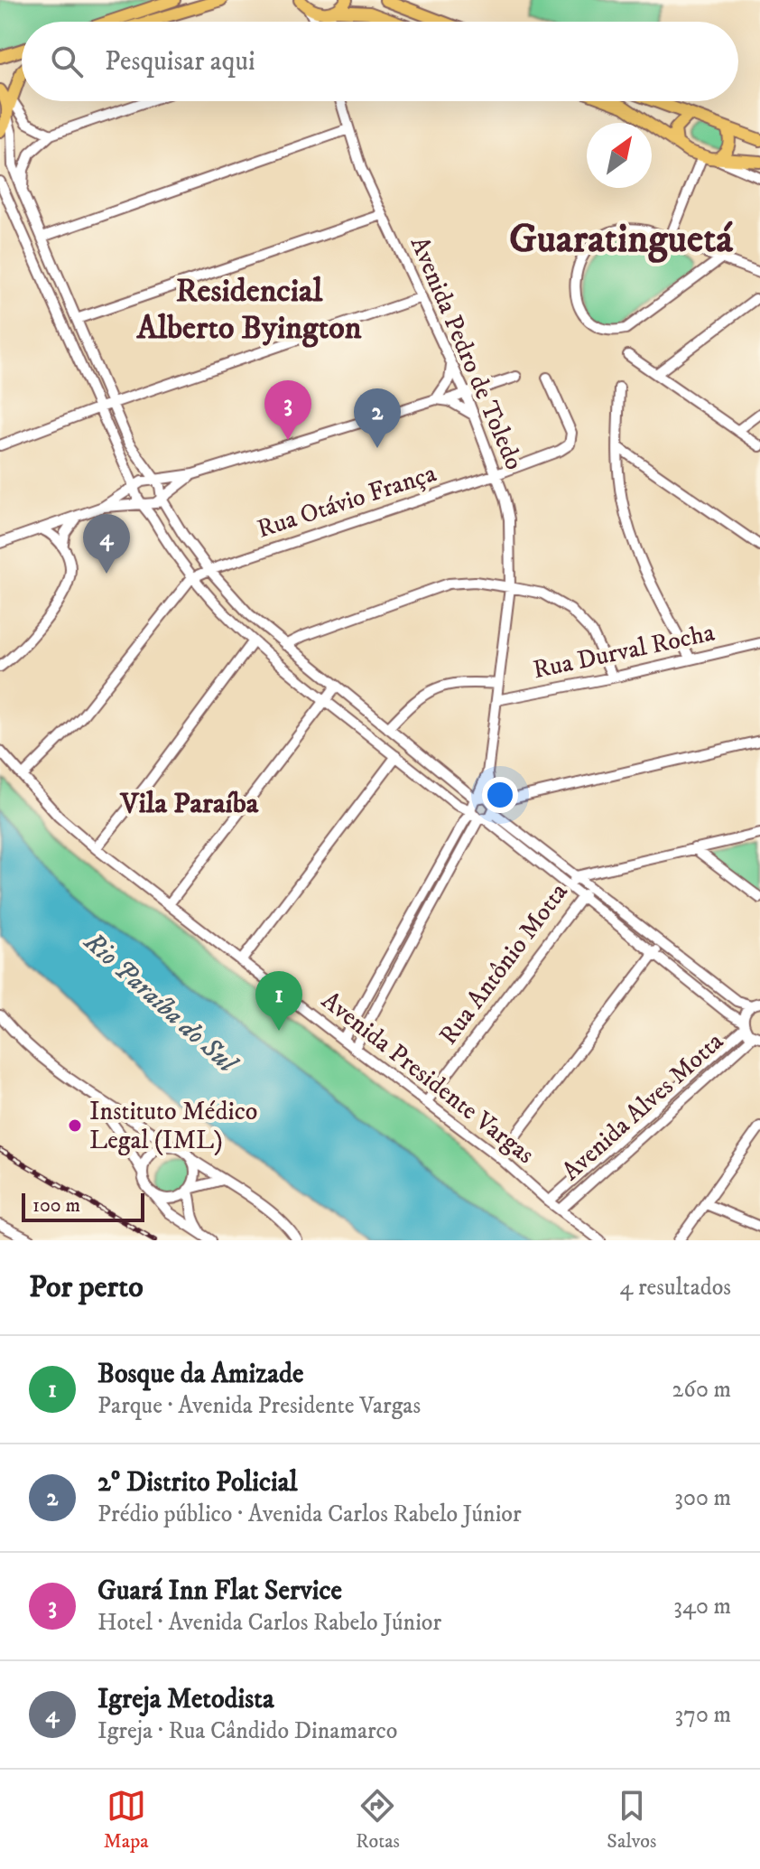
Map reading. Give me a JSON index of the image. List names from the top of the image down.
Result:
{
  "streets": {
    "street": [
      "Avenida Pedro de Toledo",
      "Rua Otávio França",
      "Rua Durval Rocha",
      "Rua Antônio Motta",
      "Avenida Presidente Vargas",
      "Avenida Alves Motta"
    ]
  },
  "crossings": [
    ["Avenida Pedro de Toledo", "Rua Otávio França"],
    ["Avenida Pedro de Toledo", "Rua Durval Rocha"],
    ["Rua Antônio Motta", "Avenida Presidente Vargas"],
    ["Avenida Presidente Vargas", "Avenida Alves Motta"]
  ],
  "districts": ["Guaratinguetá", "Residencial Alberto Byington", "Vila Paraíba"],
  "water": ["Rio Paraíba do Sul"],
  "places": ["Instituto Médico Legal (IML)"],
  "scale_bar": "100 m",
  "north": "top right",
  "page": {
    "search": "Pesquisar aqui",
    "pins": [
      "3",
      "2",
      "4",
      "1"
    ],
    "scale": "100 m",
    "heading": ["Por perto", "4 resultados"],
    "list": [
      {
        "mark": "1",
        "name": "Bosque da Amizade",
        "note": "Parque · Avenida Presidente Vargas",
        "value": "260 m"
      },
      {
        "mark": "2",
        "name": "2º Distrito Policial",
        "note": "Prédio público · Avenida Carlos Rabelo Júnior",
        "value": "300 m"
      },
      {
        "mark": "3",
        "name": "Guará Inn Flat Service",
        "note": "Hotel · Avenida Carlos Rabelo Júnior",
        "value": "340 m"
      },
      {
        "mark": "4",
        "name": "Igreja Metodista",
        "note": "Igreja · Rua Cândido Dinamarco",
        "value": "370 m"
      }
    ],
    "nav": ["Mapa", "Rotas", "Salvos"]
  }
}
